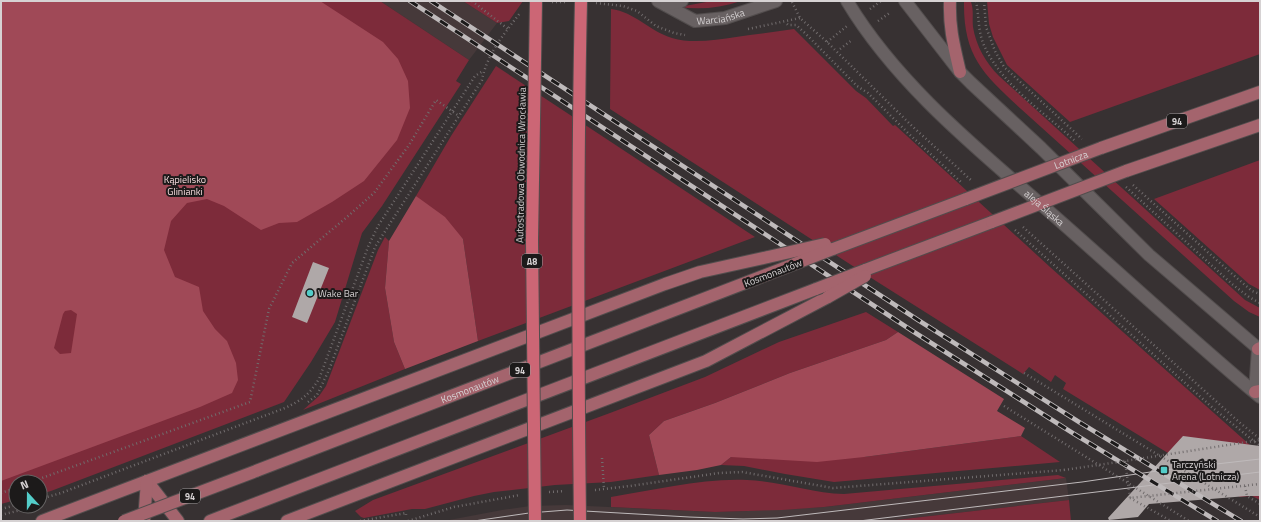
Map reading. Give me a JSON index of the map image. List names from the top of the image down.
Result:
{
  "streets": {
    "highway": ["Autostradowa Obwodnica Wrocławia", "A8"],
    "main road": ["94", "Lotnicza", "Kosmonautów"],
    "street": ["Warciańska", "aleja Śląska"]
  },
  "crossings": [
    ["Lotnicza", "Kosmonautów"]
  ],
  "parks": ["Kąpielisko Glinianki"],
  "places": {
    "other": ["Wake Bar"],
    "transit": ["Tarczyński Arena (Lotnicza)"]
  },
  "north": "top"
}
